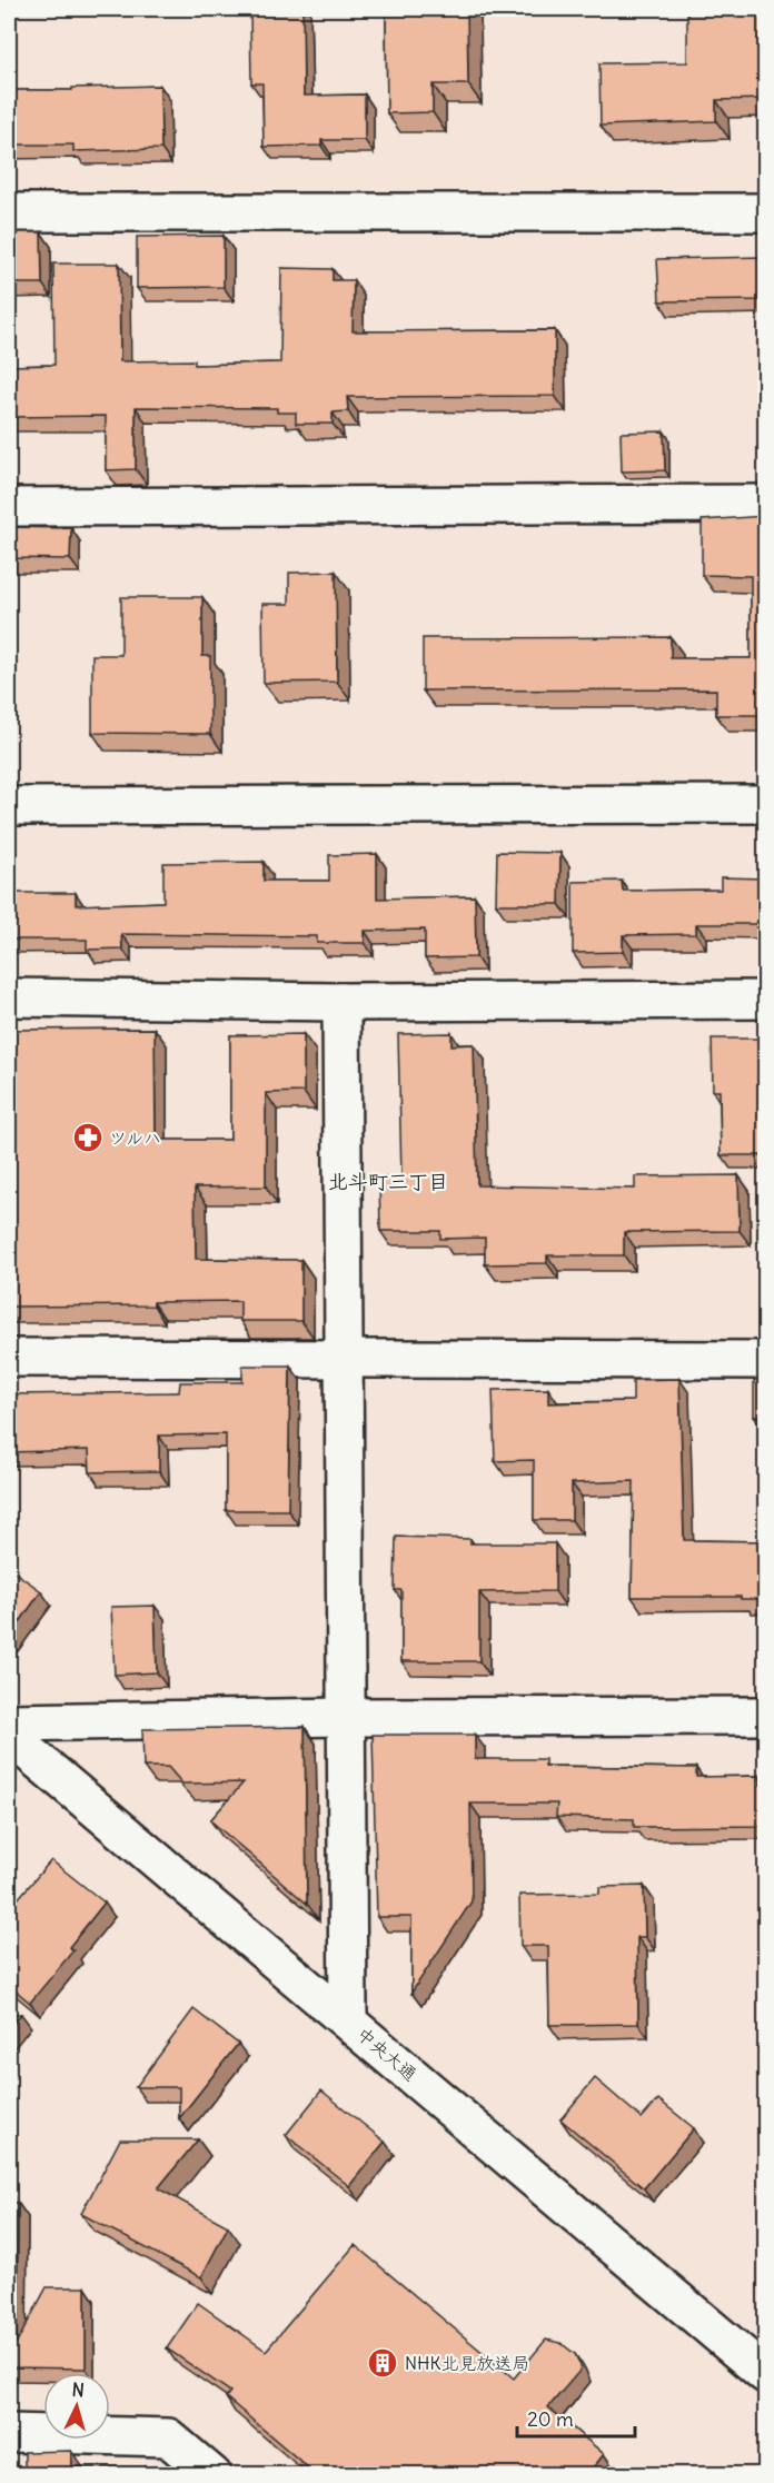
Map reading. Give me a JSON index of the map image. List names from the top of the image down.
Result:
{
  "streets": {
    "street": ["中央大通"]
  },
  "districts": ["北斗町三丁目"],
  "places": {
    "pharmacy": ["ツルハ"],
    "building": ["NHK北見放送局"]
  },
  "scale_bar": "20 m",
  "north": "top"
}
